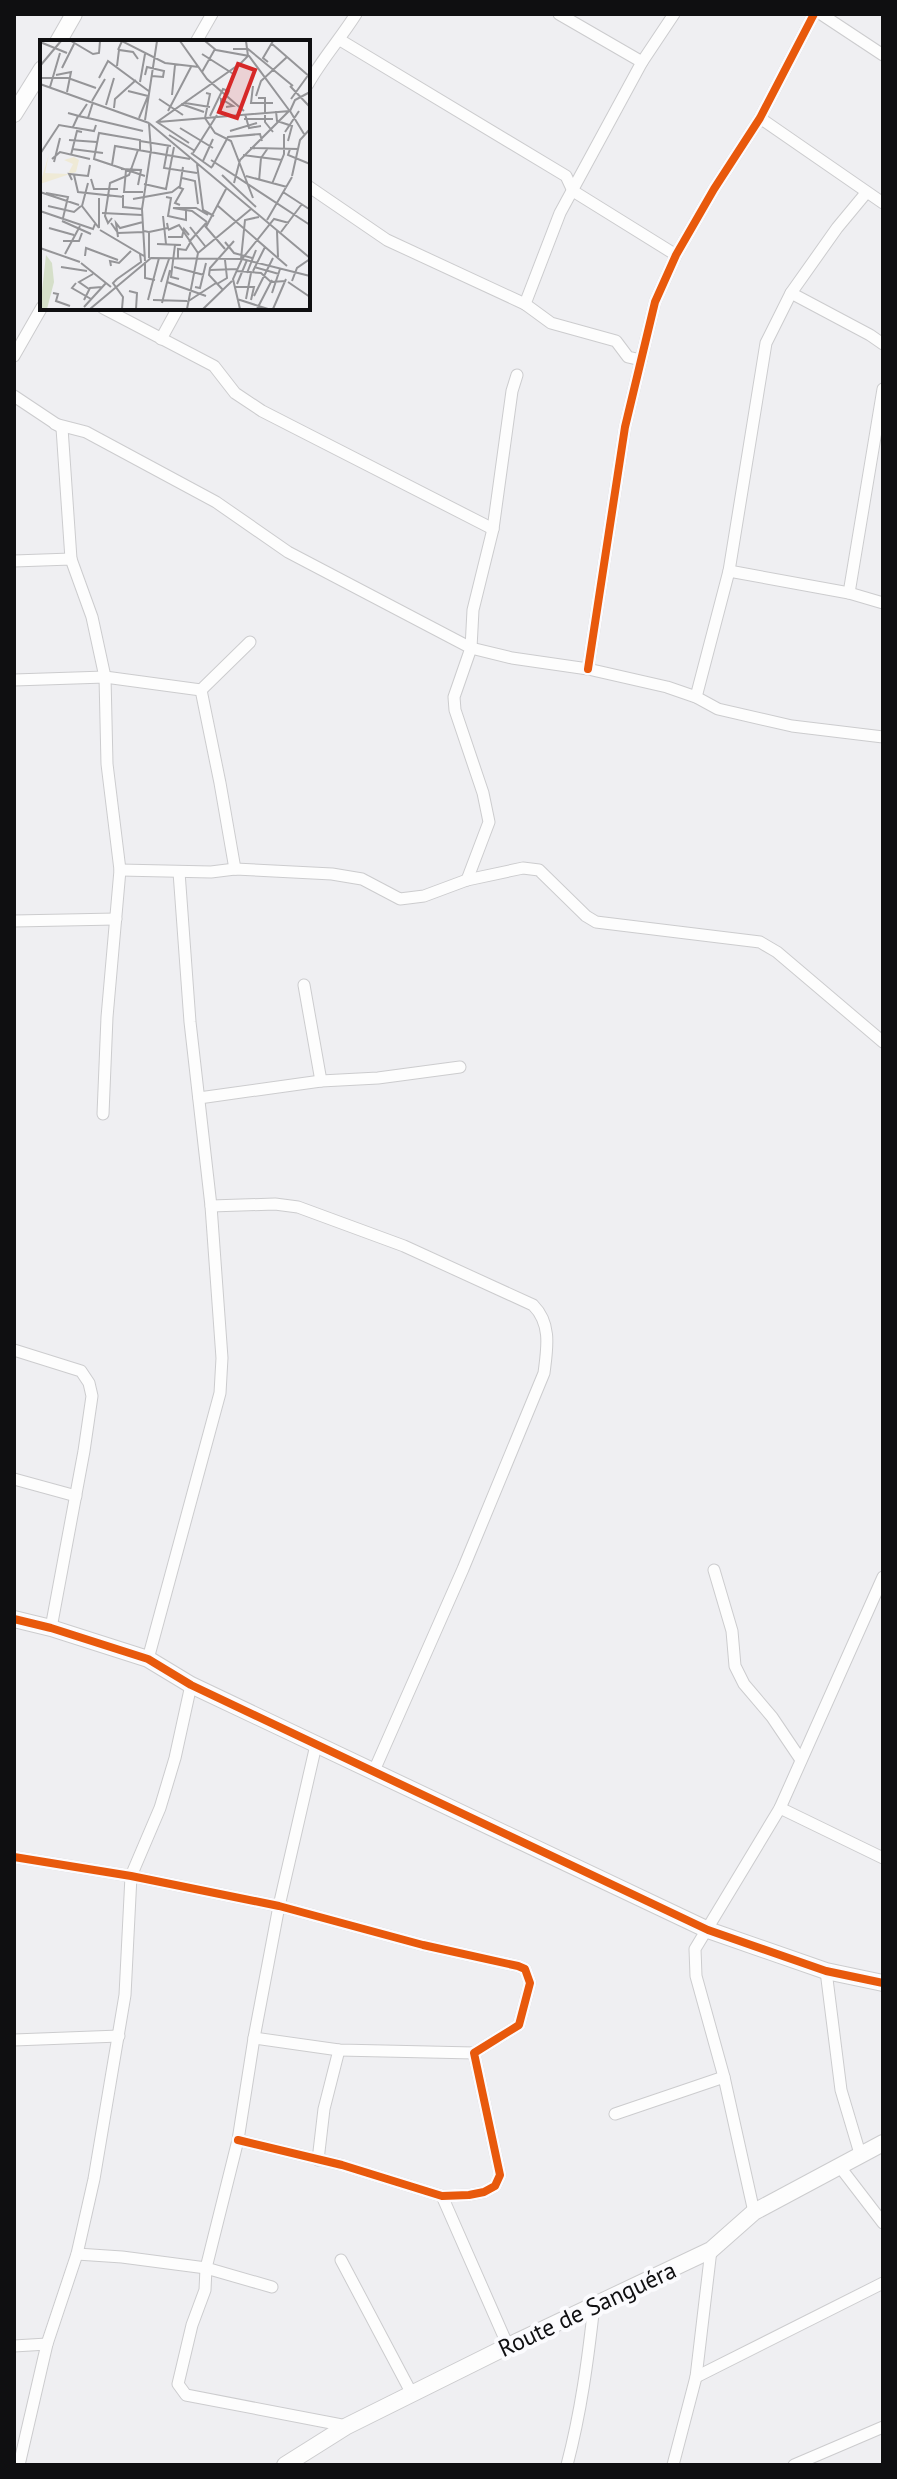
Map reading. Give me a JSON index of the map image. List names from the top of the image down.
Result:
{
  "streets": {
    "street": ["Route de Sanguéra"]
  }
}
